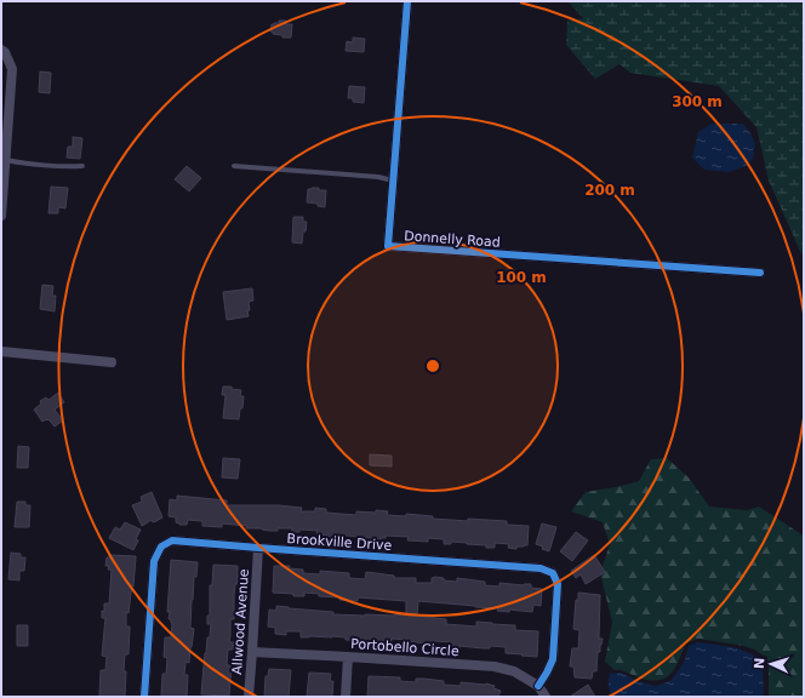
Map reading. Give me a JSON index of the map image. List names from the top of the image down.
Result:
{
  "streets": {
    "street": [
      "Donnelly Road",
      "Brookville Drive",
      "Allwood Avenue",
      "Portobello Circle"
    ]
  },
  "crossings": [
    ["Brookville Drive", "Allwood Avenue"],
    ["Brookville Drive", "Portobello Circle"],
    ["Allwood Avenue", "Portobello Circle"]
  ],
  "north": "left",
  "rings": ["300 m", "200 m", "100 m"]
}
